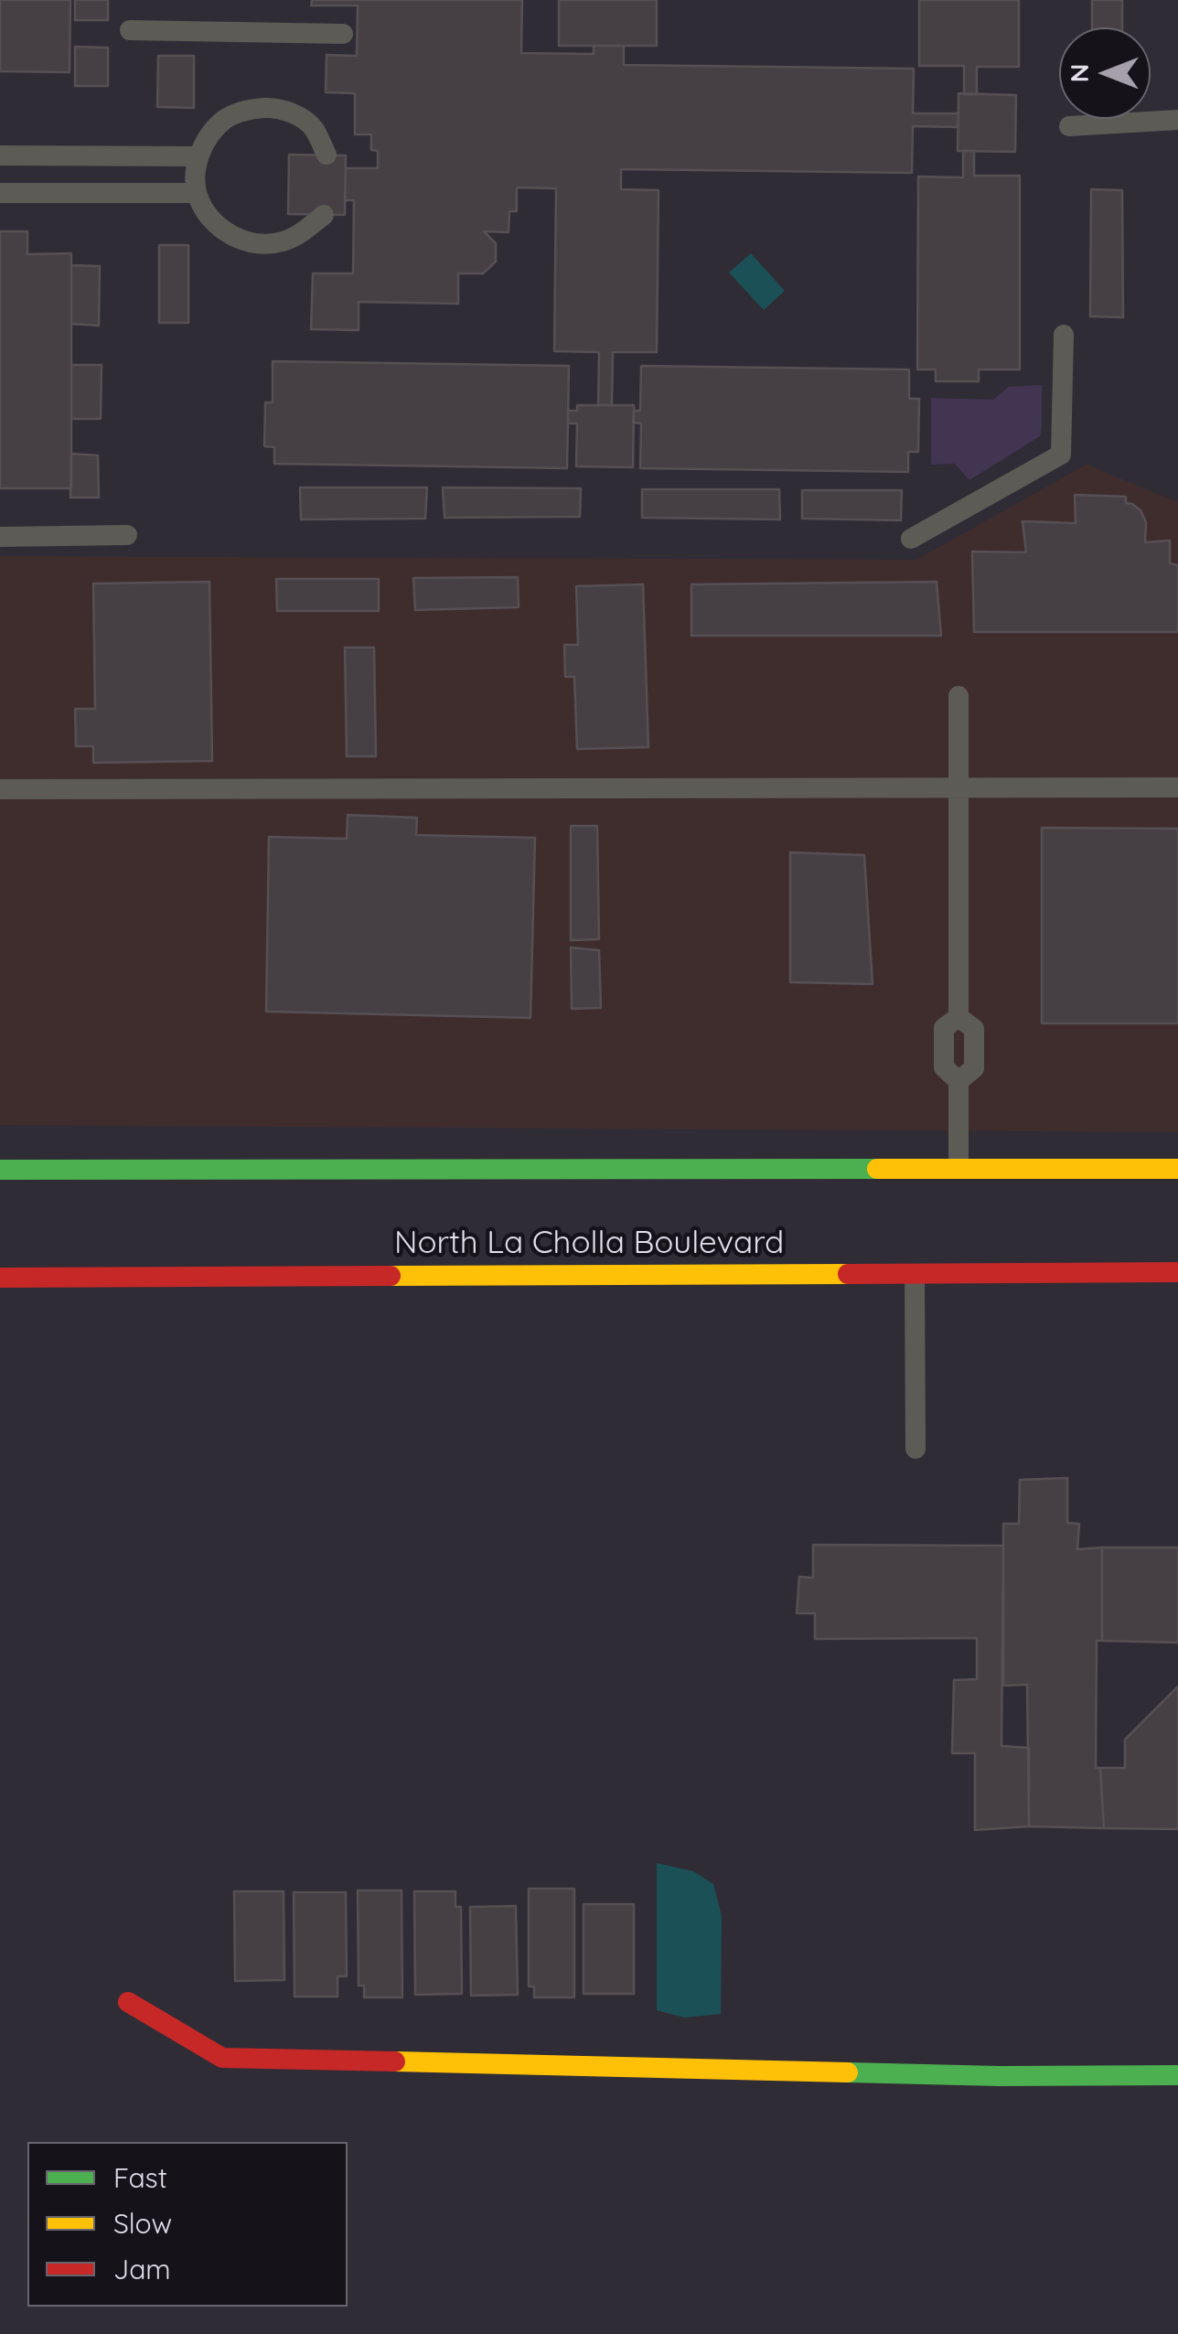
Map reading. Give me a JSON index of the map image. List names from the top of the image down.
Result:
{
  "streets": {
    "main road": ["North La Cholla Boulevard"]
  },
  "legend": ["Fast", "Slow", "Jam"],
  "north": "left"
}
